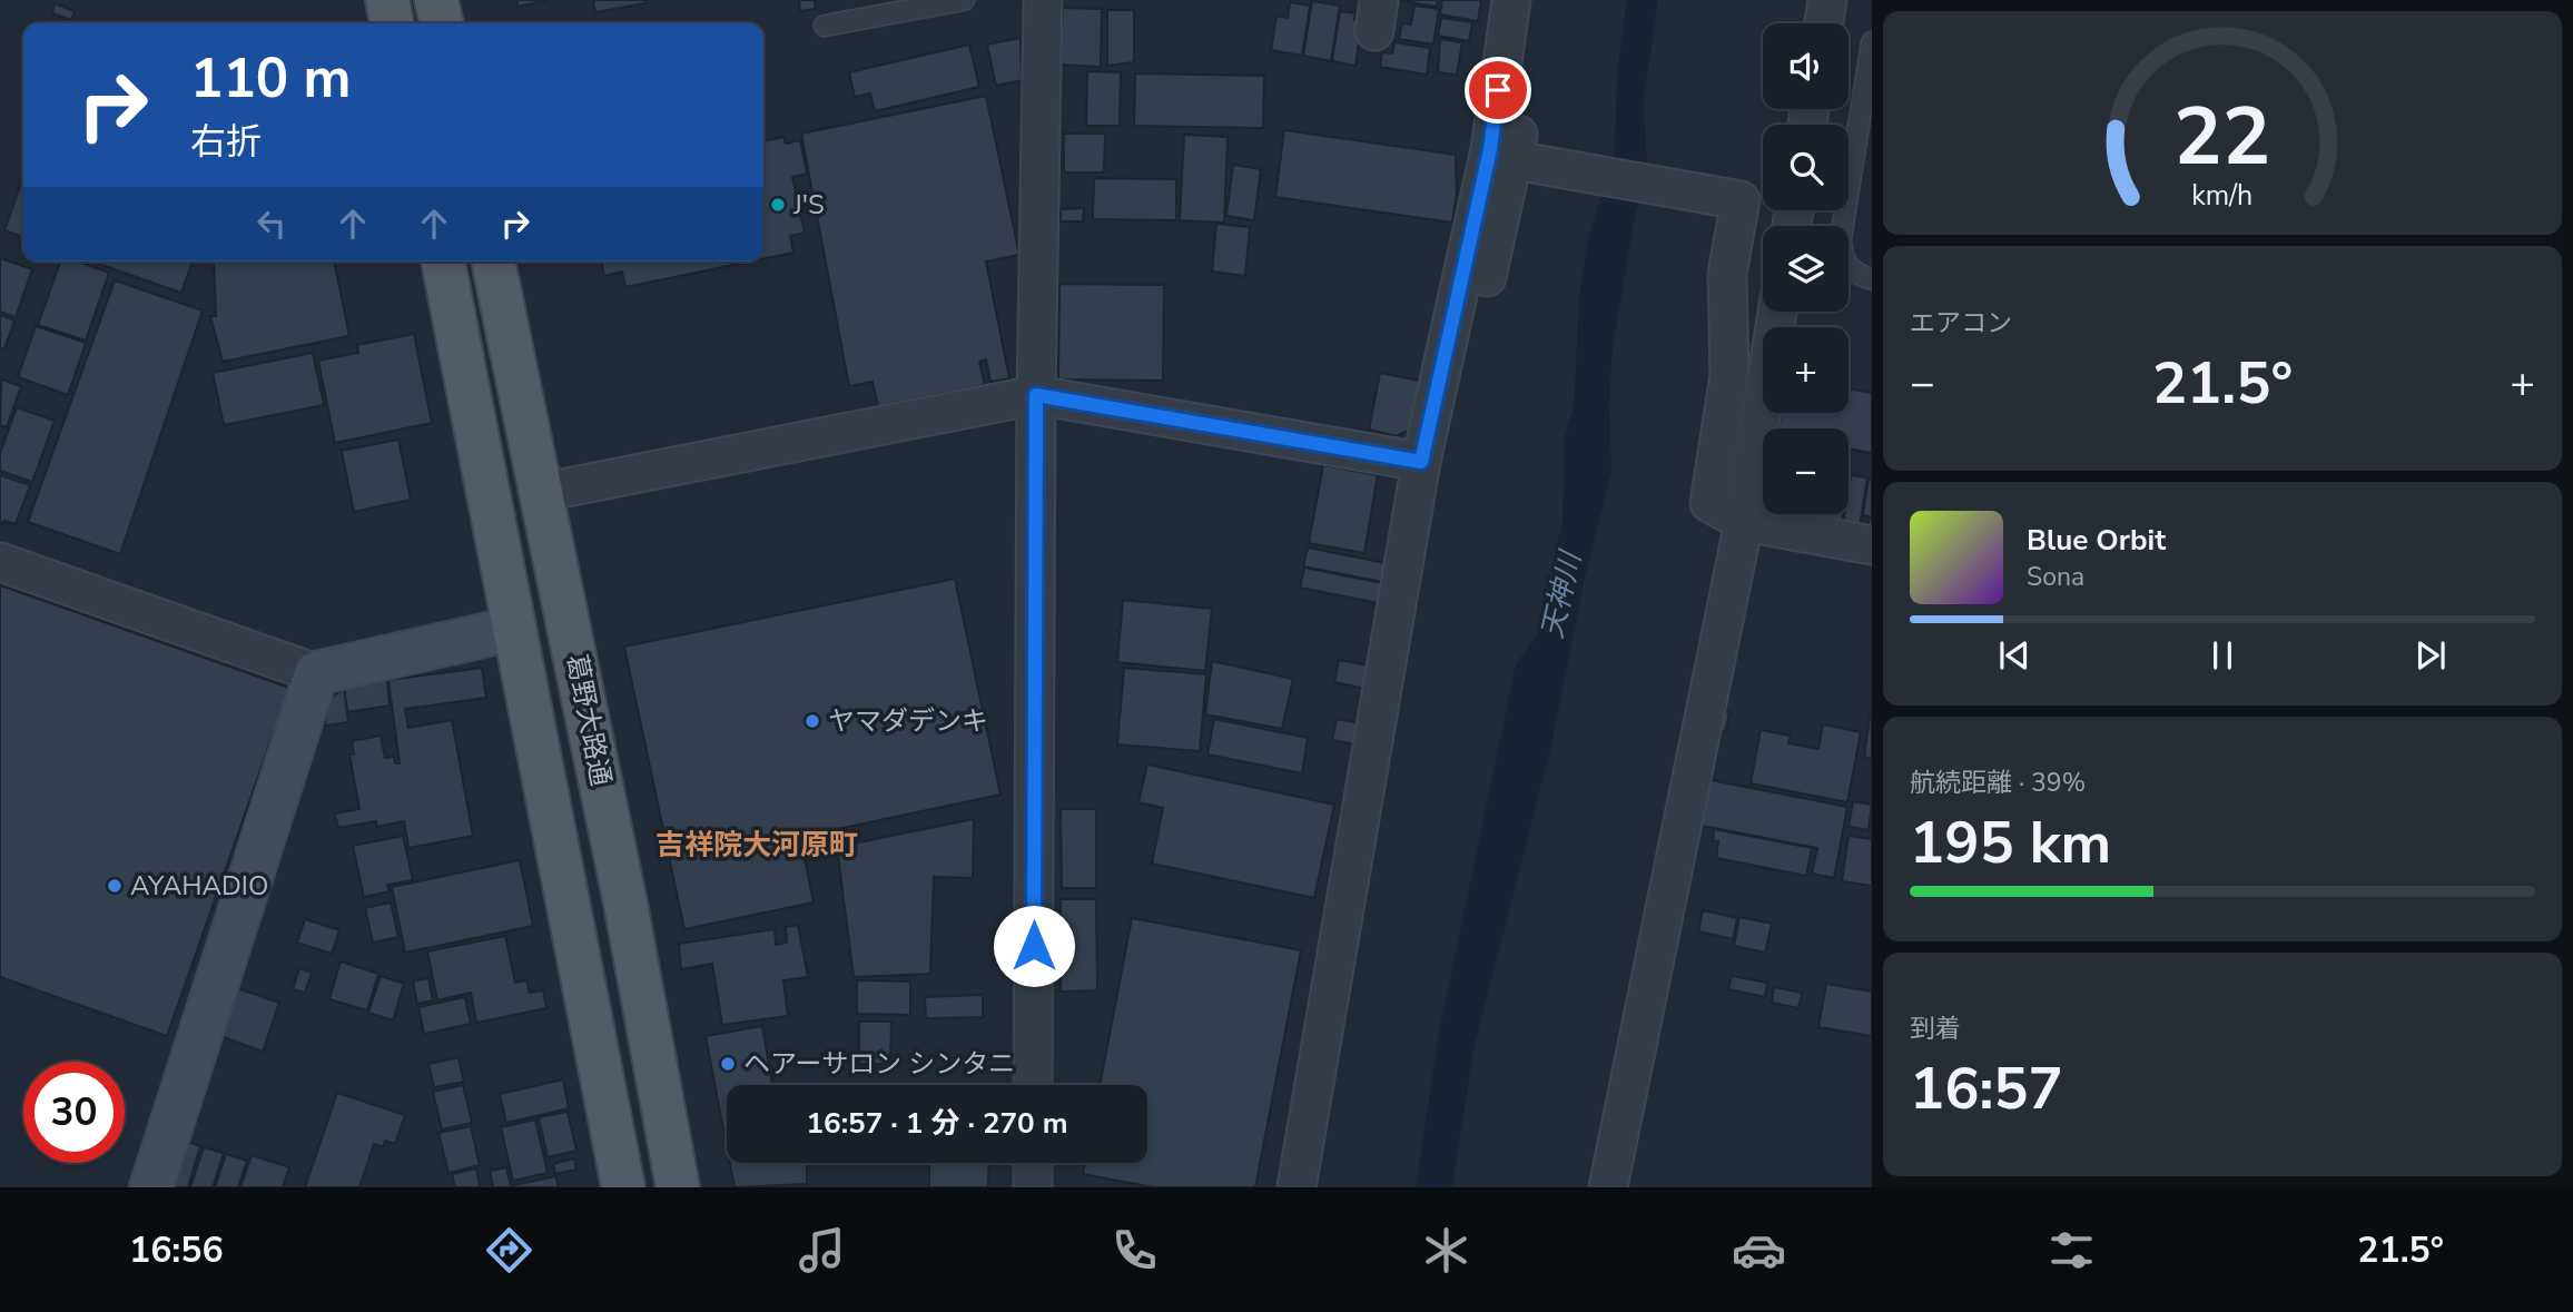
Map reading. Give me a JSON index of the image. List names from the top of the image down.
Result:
{
  "streets": {
    "main road": ["葛野大路通"]
  },
  "districts": ["吉祥院大河原町"],
  "water": ["天神川"],
  "places": [
    "J'S",
    "ヤマダデンキ",
    "AYAHADIO",
    "ヘアーサロン シンタニ"
  ],
  "page": {
    "map_buttons": ["+", "−"],
    "turn": ["110 m", "右折"],
    "tile": [
      "エアコン",
      ["航続距離 · 39%", "195 km"],
      ["到着", "16:57"]
    ],
    "heat": ["−", "21.5°", "+"],
    "song": ["Blue Orbit", "Sona"],
    "limit": "30",
    "trip": "16:57 · 1 分 · 270 m",
    "tabs": ["16:56", "21.5°"],
    "gauge": ["22", "km/h"]
  }
}
